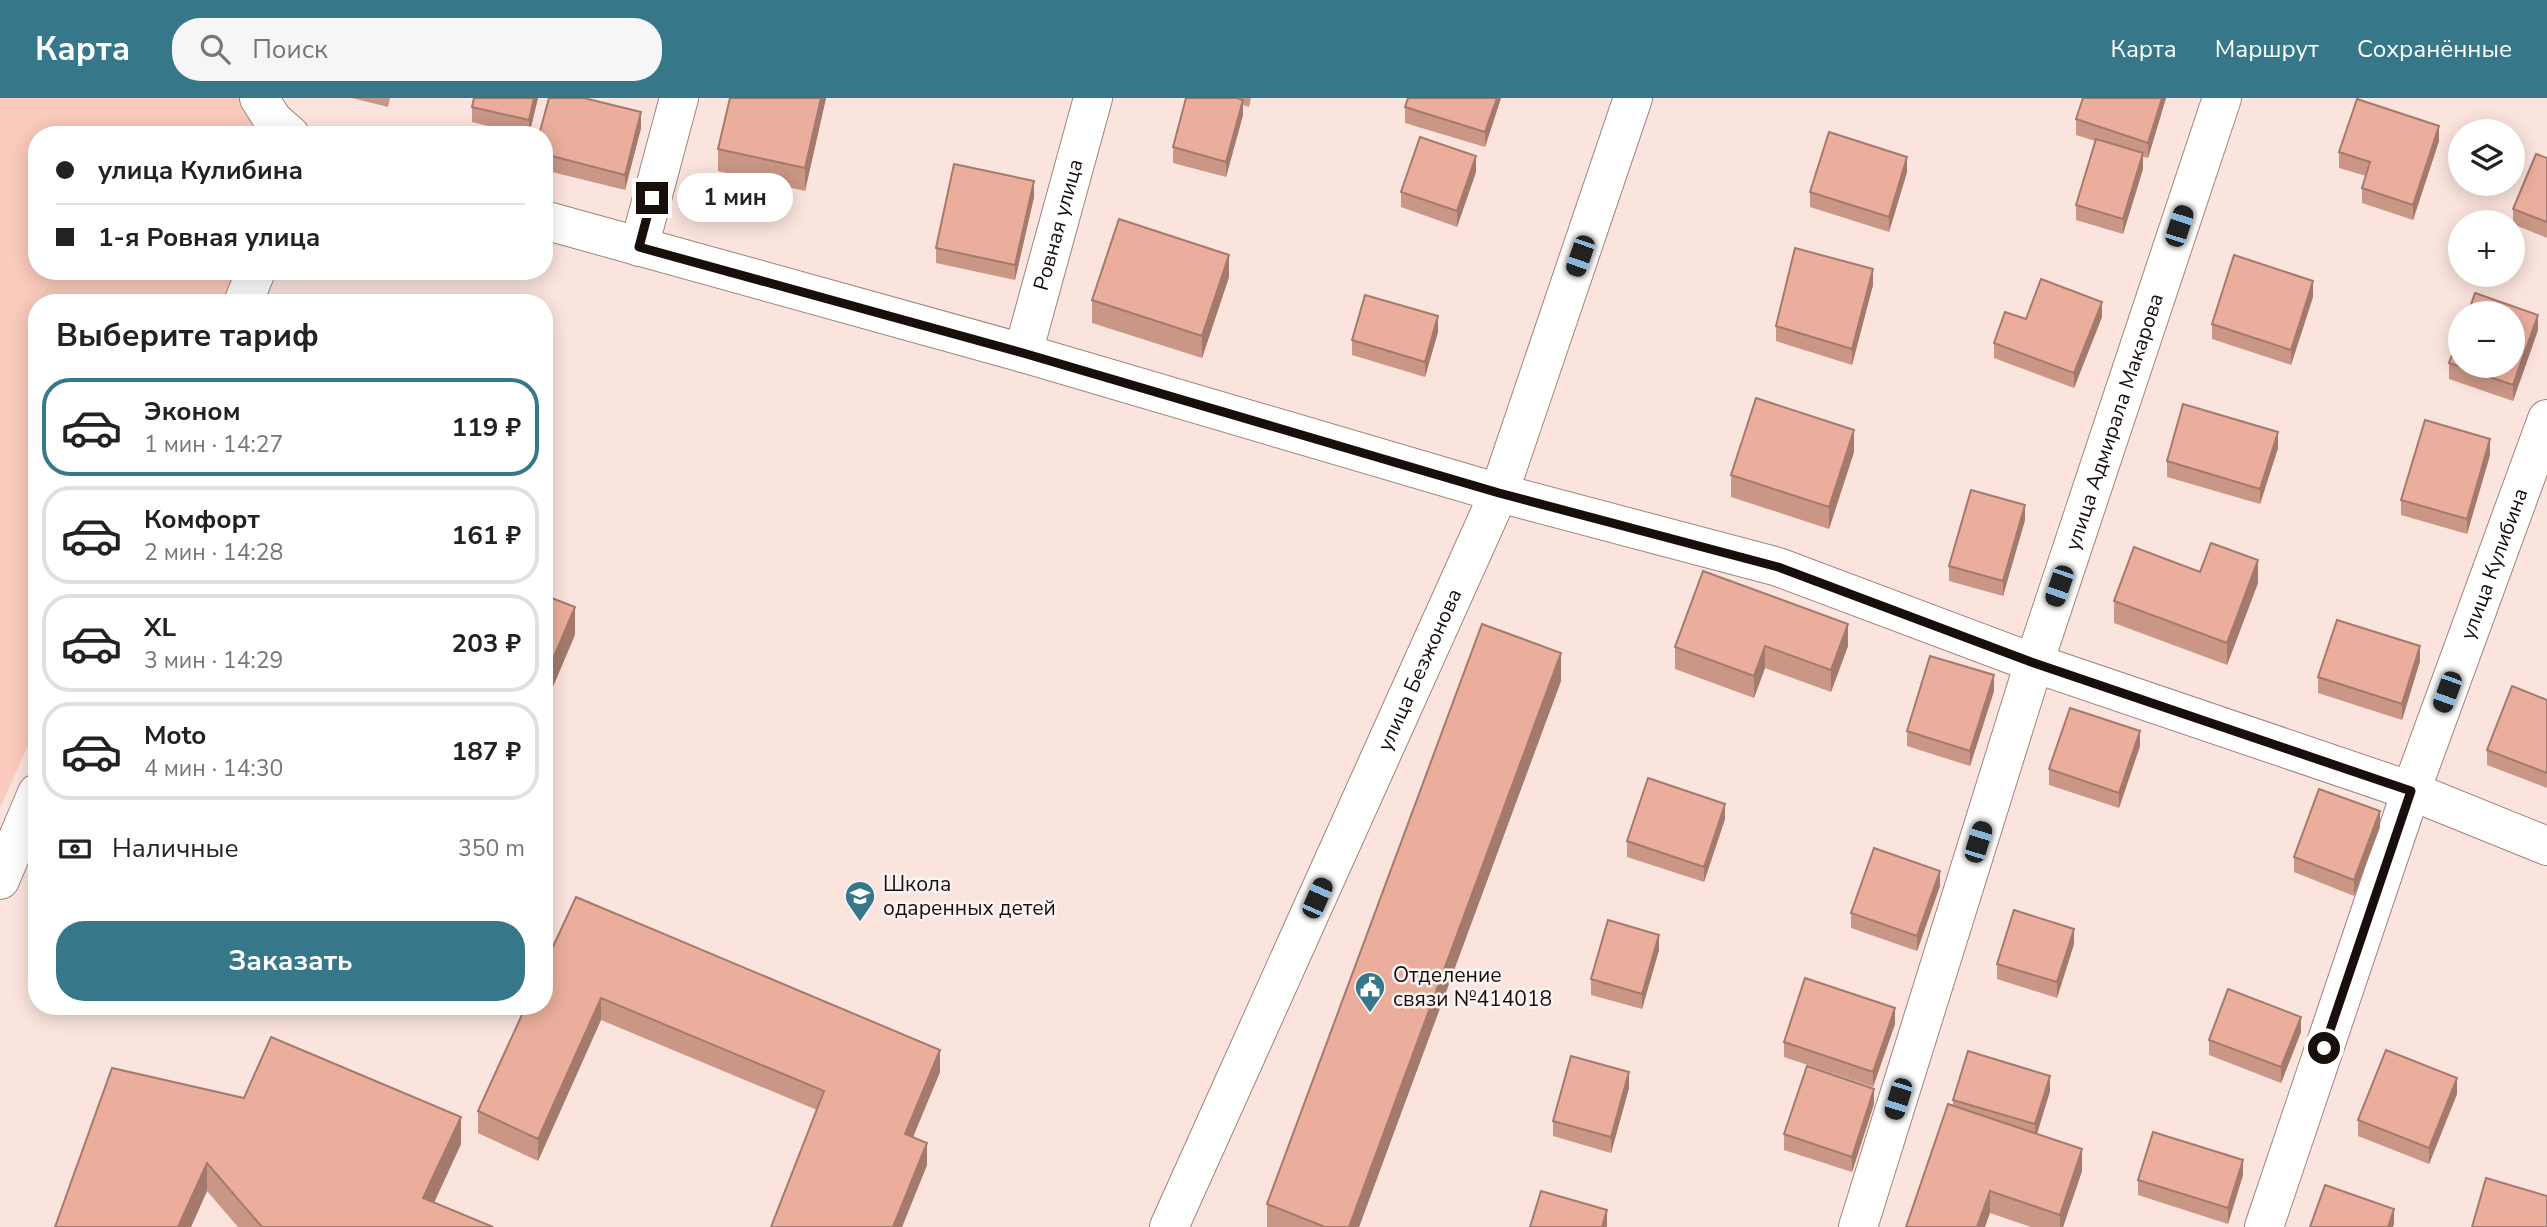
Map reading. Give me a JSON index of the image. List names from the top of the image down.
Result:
{
  "streets": {
    "street": [
      "Ровная улица",
      "улица Адмирала Макарова",
      "улица Кулибина",
      "улица Безжонова"
    ]
  },
  "places": {
    "school or university": ["Школа одаренных детей"],
    "public building": ["Отделение связи №414018"]
  },
  "page": {
    "header": "Карта",
    "search": "Поиск",
    "nav": ["Карта", "Маршрут", "Сохранённые"],
    "map_buttons": ["+", "−"],
    "banner": ["улица Кулибина", "1-я Ровная улица"],
    "bubble": "1 мин",
    "heading": "Выберите тариф",
    "list": [
      {
        "name": "Эконом",
        "note": "1 мин · 14:27",
        "value": "119 ₽"
      },
      {
        "name": "Комфорт",
        "note": "2 мин · 14:28",
        "value": "161 ₽"
      },
      {
        "name": "XL",
        "note": "3 мин · 14:29",
        "value": "203 ₽"
      },
      {
        "name": "Moto",
        "note": "4 мин · 14:30",
        "value": "187 ₽"
      }
    ],
    "pay": ["Наличные", "350 m"],
    "buttons": "Заказать"
  }
}
